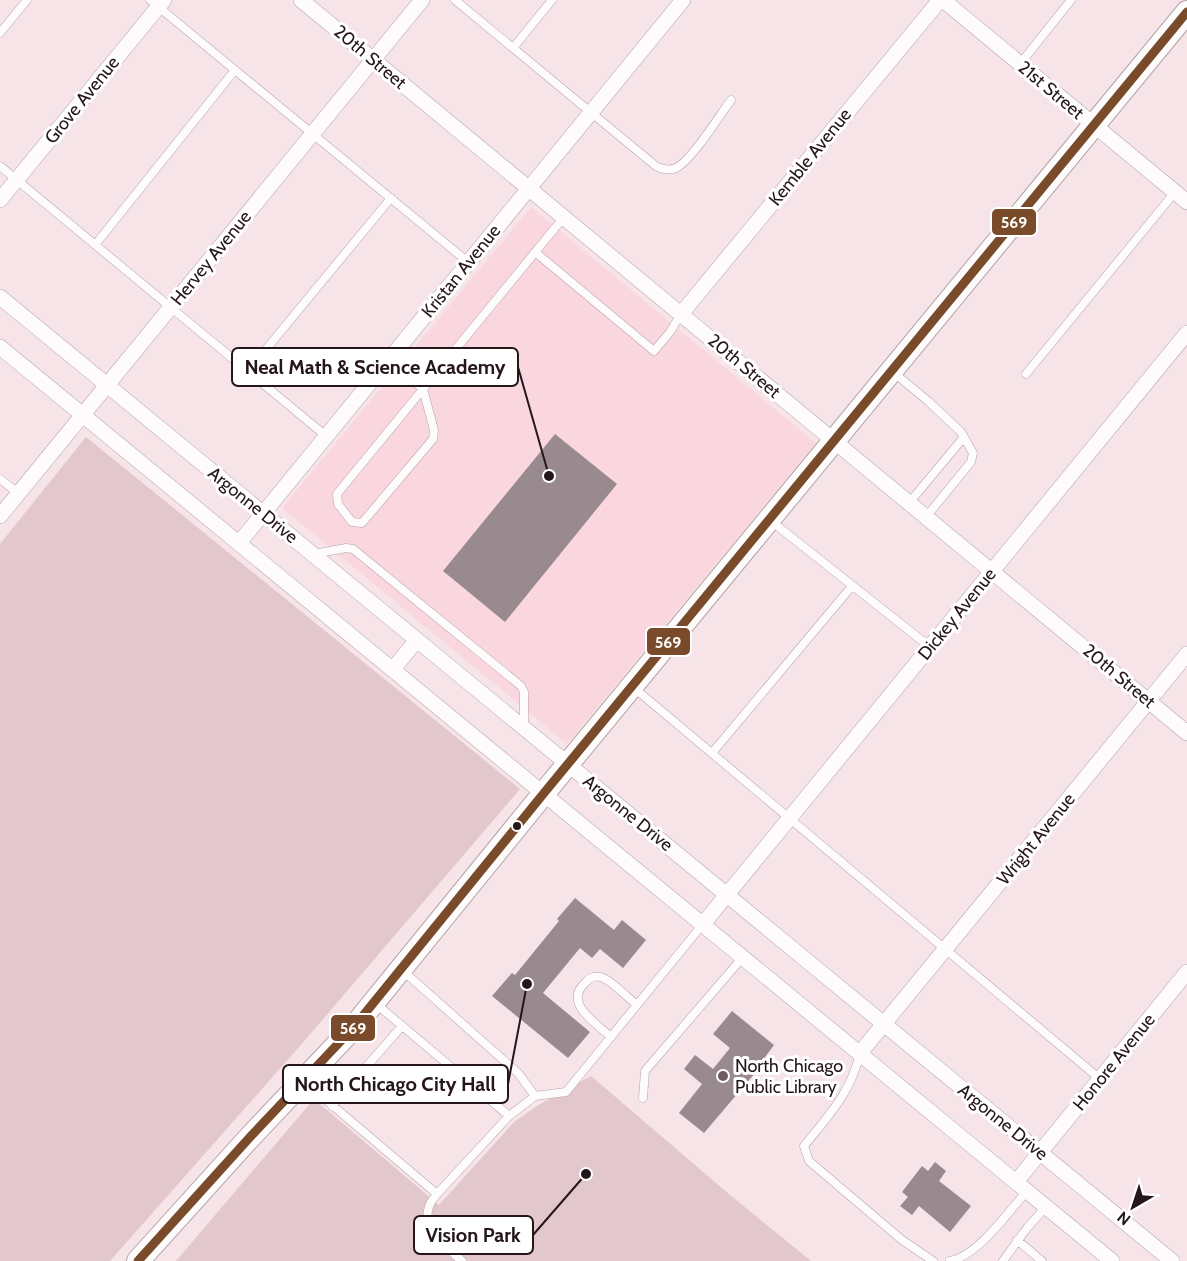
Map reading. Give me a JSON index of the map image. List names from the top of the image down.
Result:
{
  "streets": {
    "street": [
      "20th Street",
      "21st Street",
      "Grove Avenue",
      "Kemble Avenue",
      "Hervey Avenue",
      "Kristan Avenue",
      "Argonne Drive",
      "Dickey Avenue",
      "Wright Avenue",
      "Honore Avenue"
    ]
  },
  "crossings": [
    ["20th Street", "Kemble Avenue"],
    ["20th Street", "Hervey Avenue"],
    ["20th Street", "Kristan Avenue"],
    ["20th Street", "Dickey Avenue"],
    ["20th Street", "Wright Avenue"],
    ["21st Street", "Kemble Avenue"],
    ["Hervey Avenue", "Argonne Drive"],
    ["Kristan Avenue", "Argonne Drive"],
    ["Argonne Drive", "Dickey Avenue"],
    ["Argonne Drive", "Wright Avenue"],
    ["Argonne Drive", "Honore Avenue"]
  ],
  "places": [
    "Neal Math & Science Academy",
    "North Chicago City Hall",
    "North Chicago Public Library",
    "Vision Park"
  ],
  "lines": ["transit line 569"],
  "north": "bottom left"
}
